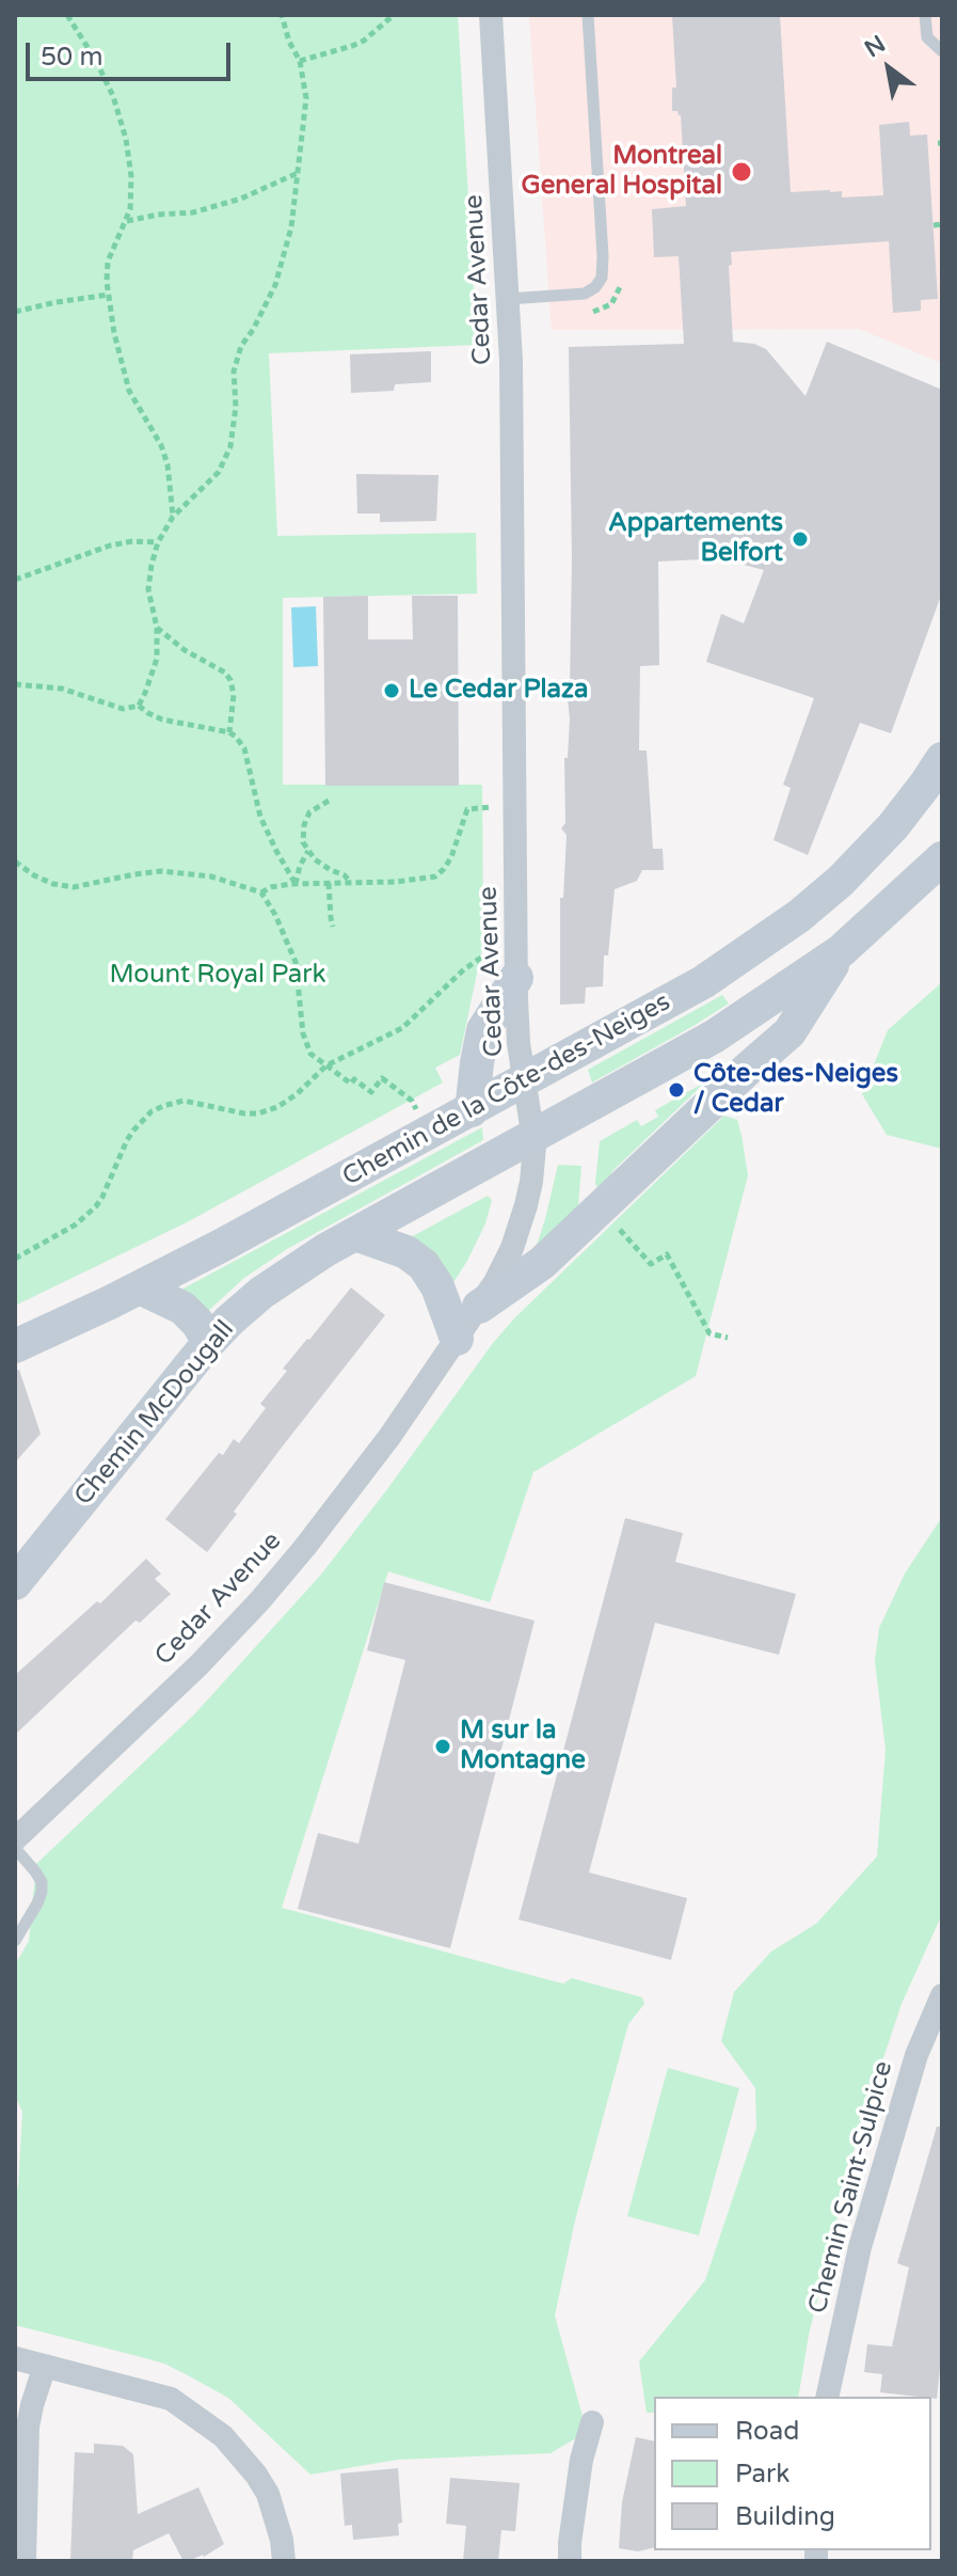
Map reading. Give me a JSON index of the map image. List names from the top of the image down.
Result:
{
  "streets": {
    "main road": ["Chemin de la Côte-des-Neiges", "Chemin McDougall"],
    "street": ["Cedar Avenue", "Chemin Saint-Sulpice"]
  },
  "crossings": [
    ["Cedar Avenue", "Chemin de la Côte-des-Neiges"],
    ["Cedar Avenue", "Chemin McDougall"]
  ],
  "parks": ["Mount Royal Park"],
  "places": [
    "Montreal General Hospital",
    "Appartements Belfort",
    "Le Cedar Plaza",
    "Côte-des-Neiges / Cedar",
    "M sur la Montagne"
  ],
  "legend": ["Road", "Park", "Building"],
  "scale_bar": "50 m",
  "north": "top left"
}
